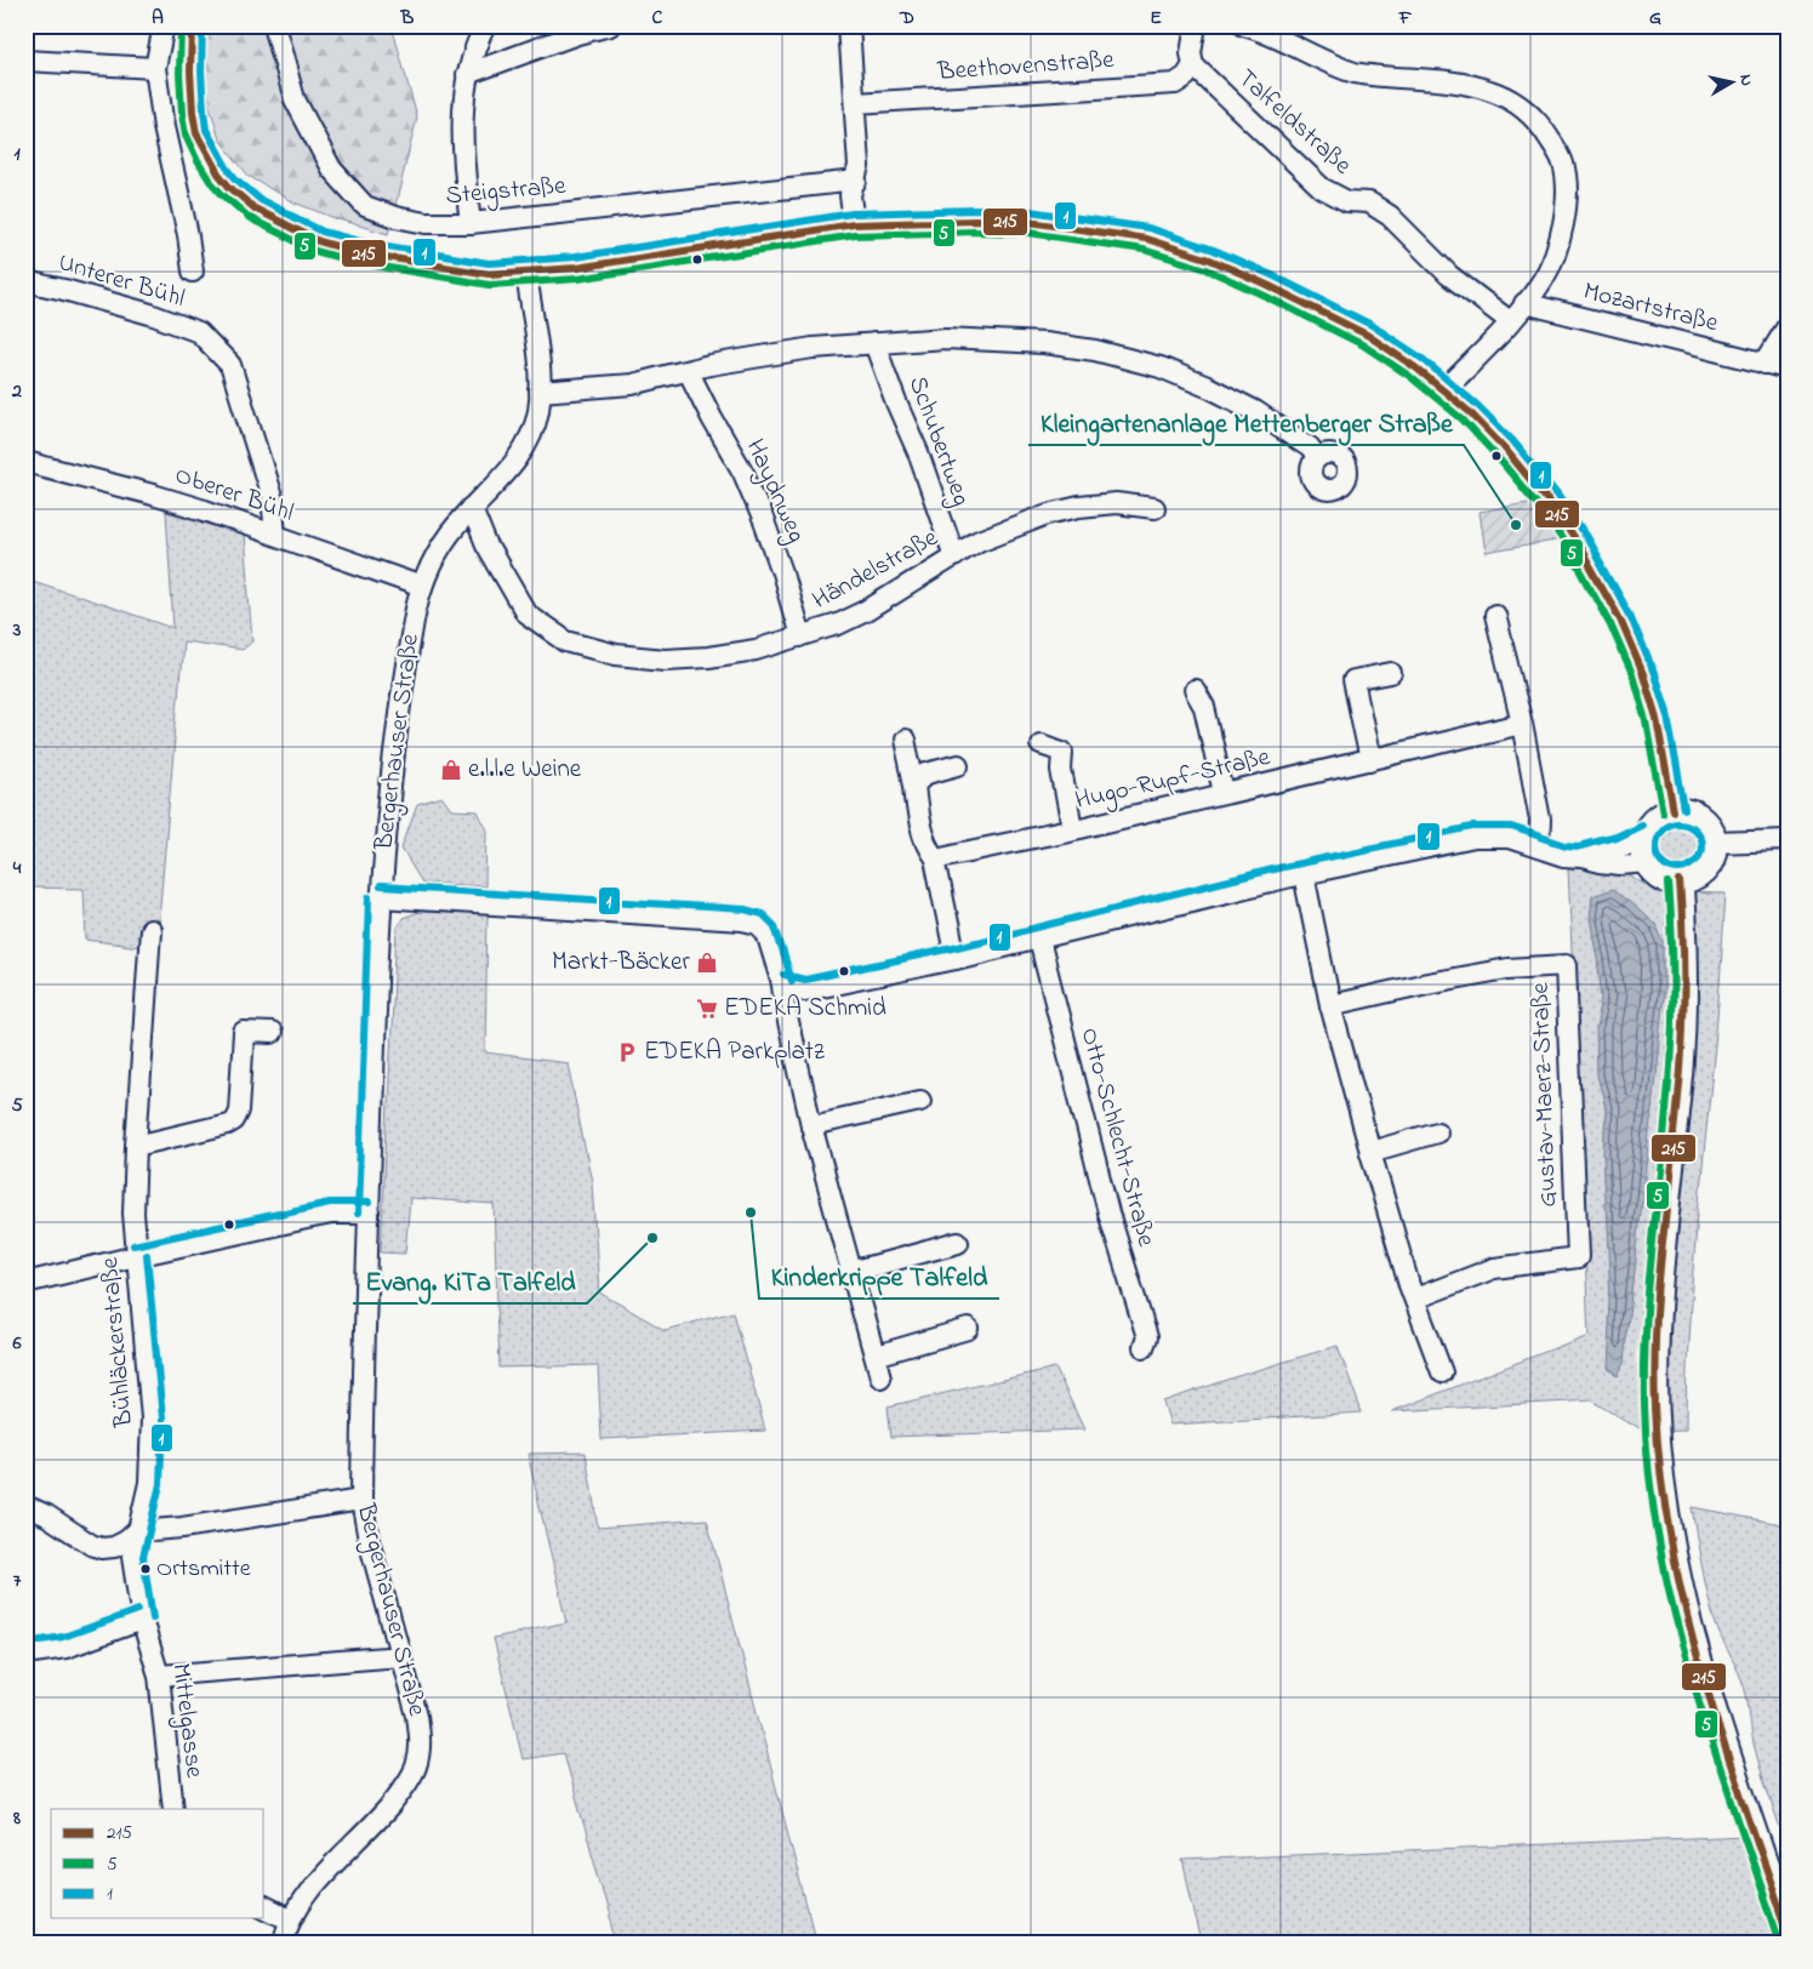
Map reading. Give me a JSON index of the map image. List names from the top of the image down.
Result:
{
  "streets": {
    "street": [
      "Beethovenstraße",
      "Talfeldstraße",
      "Steigstraße",
      "Unterer Bühl",
      "Mozartstraße",
      "Schubertweg",
      "Haydnweg",
      "Oberer Bühl",
      "Händelstraße",
      "Bergerhauser Straße",
      "Hugo-Rupf-Straße",
      "Gustav-Maerz-Straße",
      "Otto-Schlecht-Straße",
      "Bühläckerstraße",
      "Mittelgasse"
    ]
  },
  "crossings": [
    ["Beethovenstraße", "Talfeldstraße"],
    ["Talfeldstraße", "Mozartstraße"],
    ["Unterer Bühl", "Oberer Bühl"],
    ["Schubertweg", "Händelstraße"],
    ["Haydnweg", "Händelstraße"],
    ["Oberer Bühl", "Bergerhauser Straße"],
    ["Händelstraße", "Bergerhauser Straße"],
    ["Bühläckerstraße", "Mittelgasse"]
  ],
  "places": {
    "other": [
      "Kleingartenanlage Mettenberger Straße",
      "Kinderkrippe Talfeld",
      "Evang. KiTa Talfeld",
      "Ortsmitte"
    ],
    "shop": ["e.l.l.e Weine", "Markt-Bäcker"],
    "supermarket": ["EDEKA Schmid"],
    "parking": ["EDEKA Parkplatz"]
  },
  "lines": ["transit line 215", "transit line 5", "transit line 1"],
  "legend": ["215", "5", "1"],
  "north": "right",
  "grid": {
    "columns": [
      "A",
      "B",
      "C",
      "D",
      "E",
      "F",
      "G"
    ],
    "rows": [
      "1",
      "2",
      "3",
      "4",
      "5",
      "6",
      "7",
      "8"
    ]
  }
}
